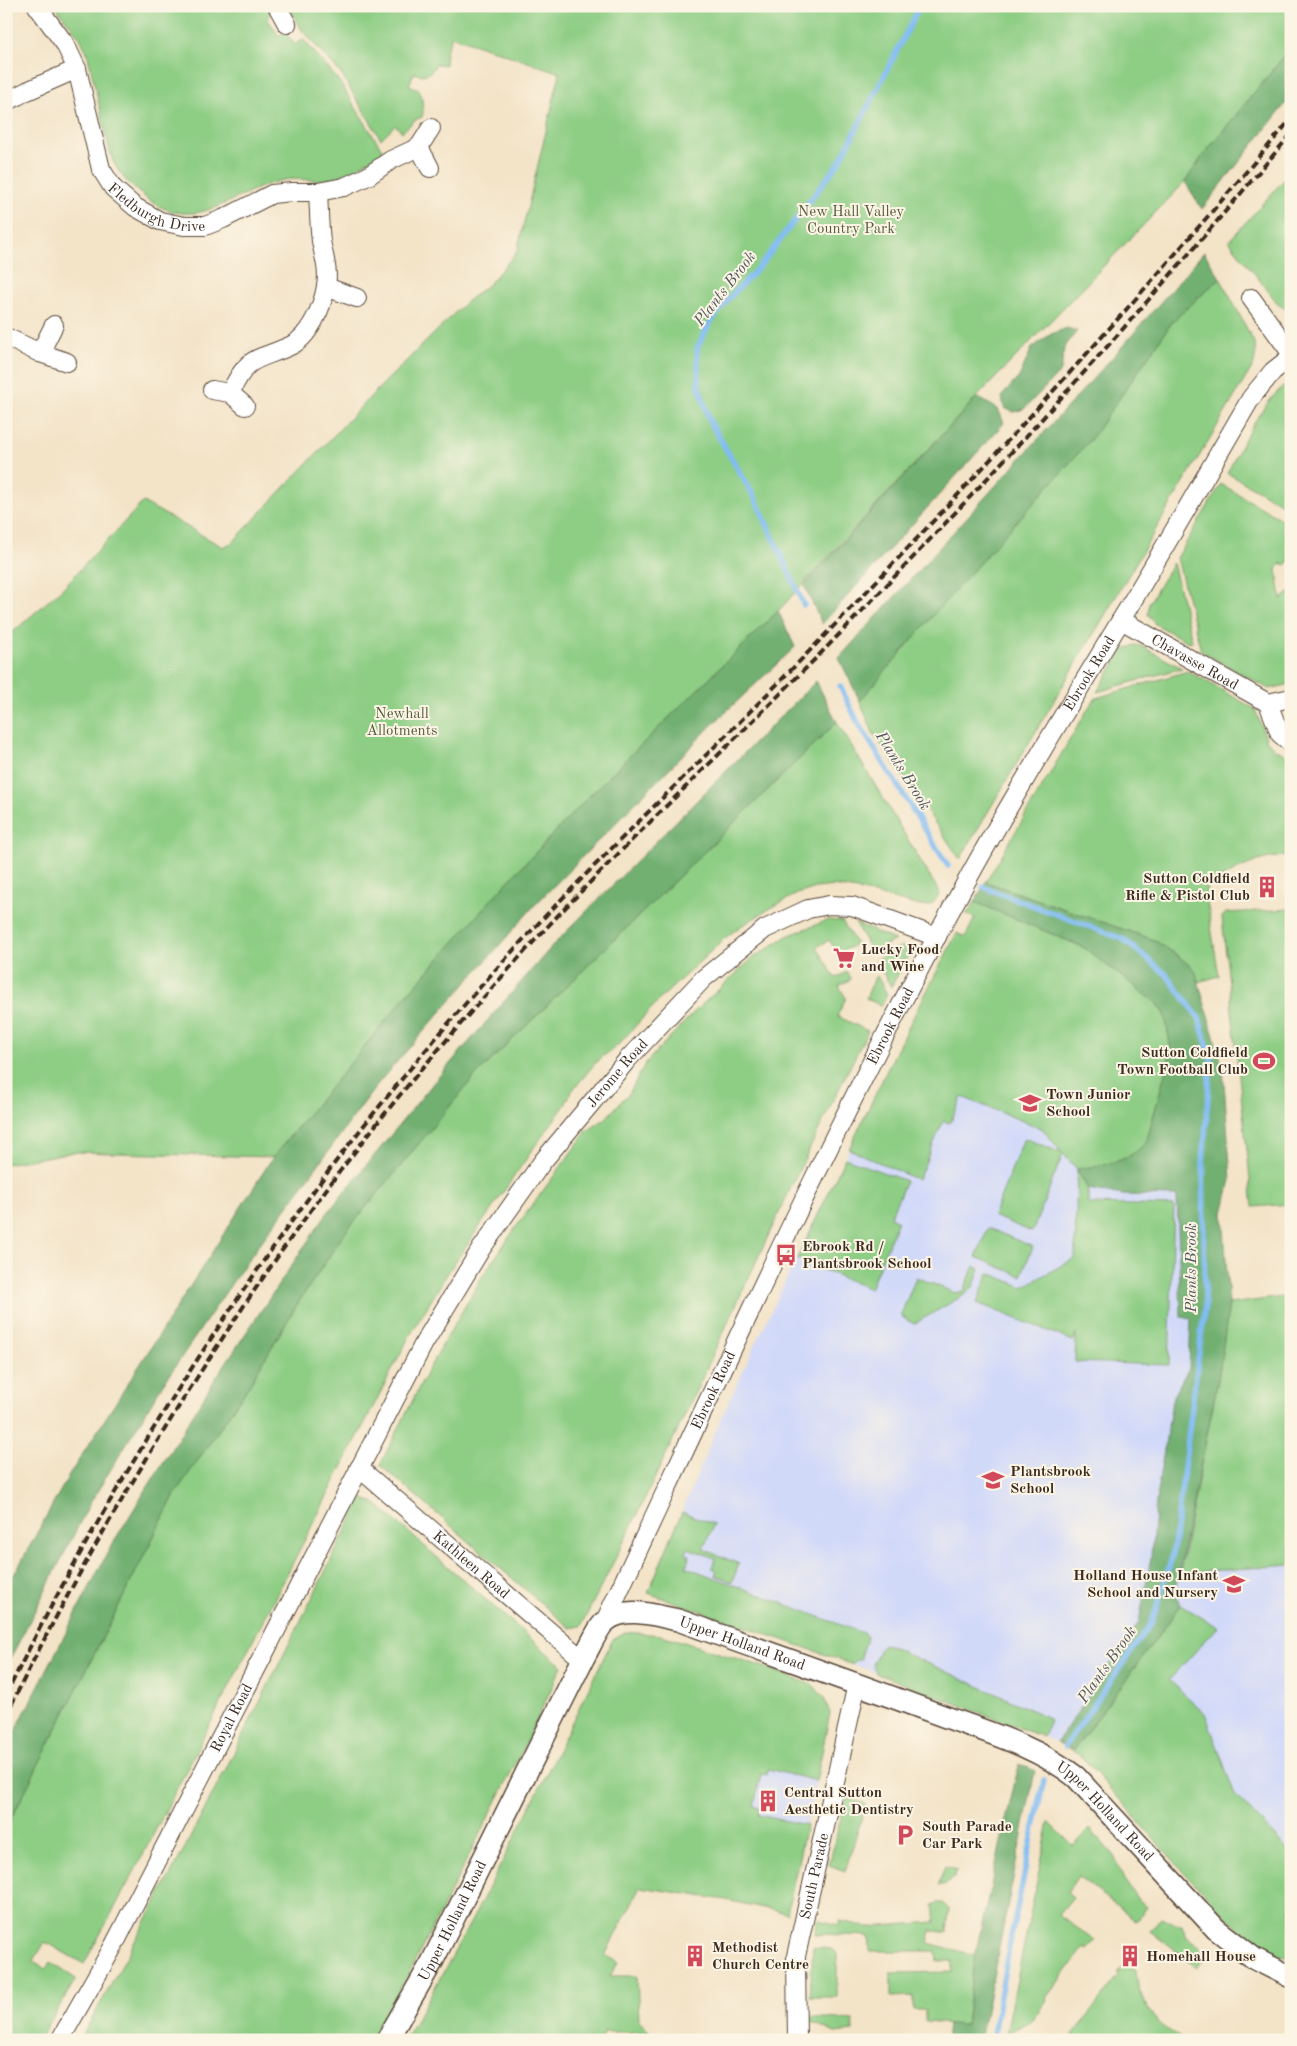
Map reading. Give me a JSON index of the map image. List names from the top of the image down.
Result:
{
  "streets": {
    "street": [
      "Fledburgh Drive",
      "Chavasse Road",
      "Ebrook Road",
      "Jerome Road",
      "Kathleen Road",
      "Upper Holland Road",
      "Royal Road",
      "South Parade"
    ]
  },
  "crossings": [
    ["Chavasse Road", "Ebrook Road"],
    ["Ebrook Road", "Jerome Road"],
    ["Ebrook Road", "Upper Holland Road"],
    ["Jerome Road", "Royal Road"],
    ["Kathleen Road", "Upper Holland Road"],
    ["Kathleen Road", "Royal Road"],
    ["Upper Holland Road", "South Parade"]
  ],
  "water": ["Plants Brook"],
  "parks": ["New Hall Valley Country Park", "Newhall Allotments"],
  "places": {
    "building": [
      "Sutton Coldfield Rifle & Pistol Club",
      "Central Sutton Aesthetic Dentistry",
      "Methodist Church Centre",
      "Homehall House"
    ],
    "supermarket": ["Lucky Food and Wine"],
    "sports": ["Sutton Coldfield Town Football Club"],
    "school or university": ["Town Junior School", "Plantsbrook School", "Holland House Infant School and Nursery"],
    "bus stop": ["Ebrook Rd / Plantsbrook School"],
    "parking": ["South Parade Car Park"]
  }
}
